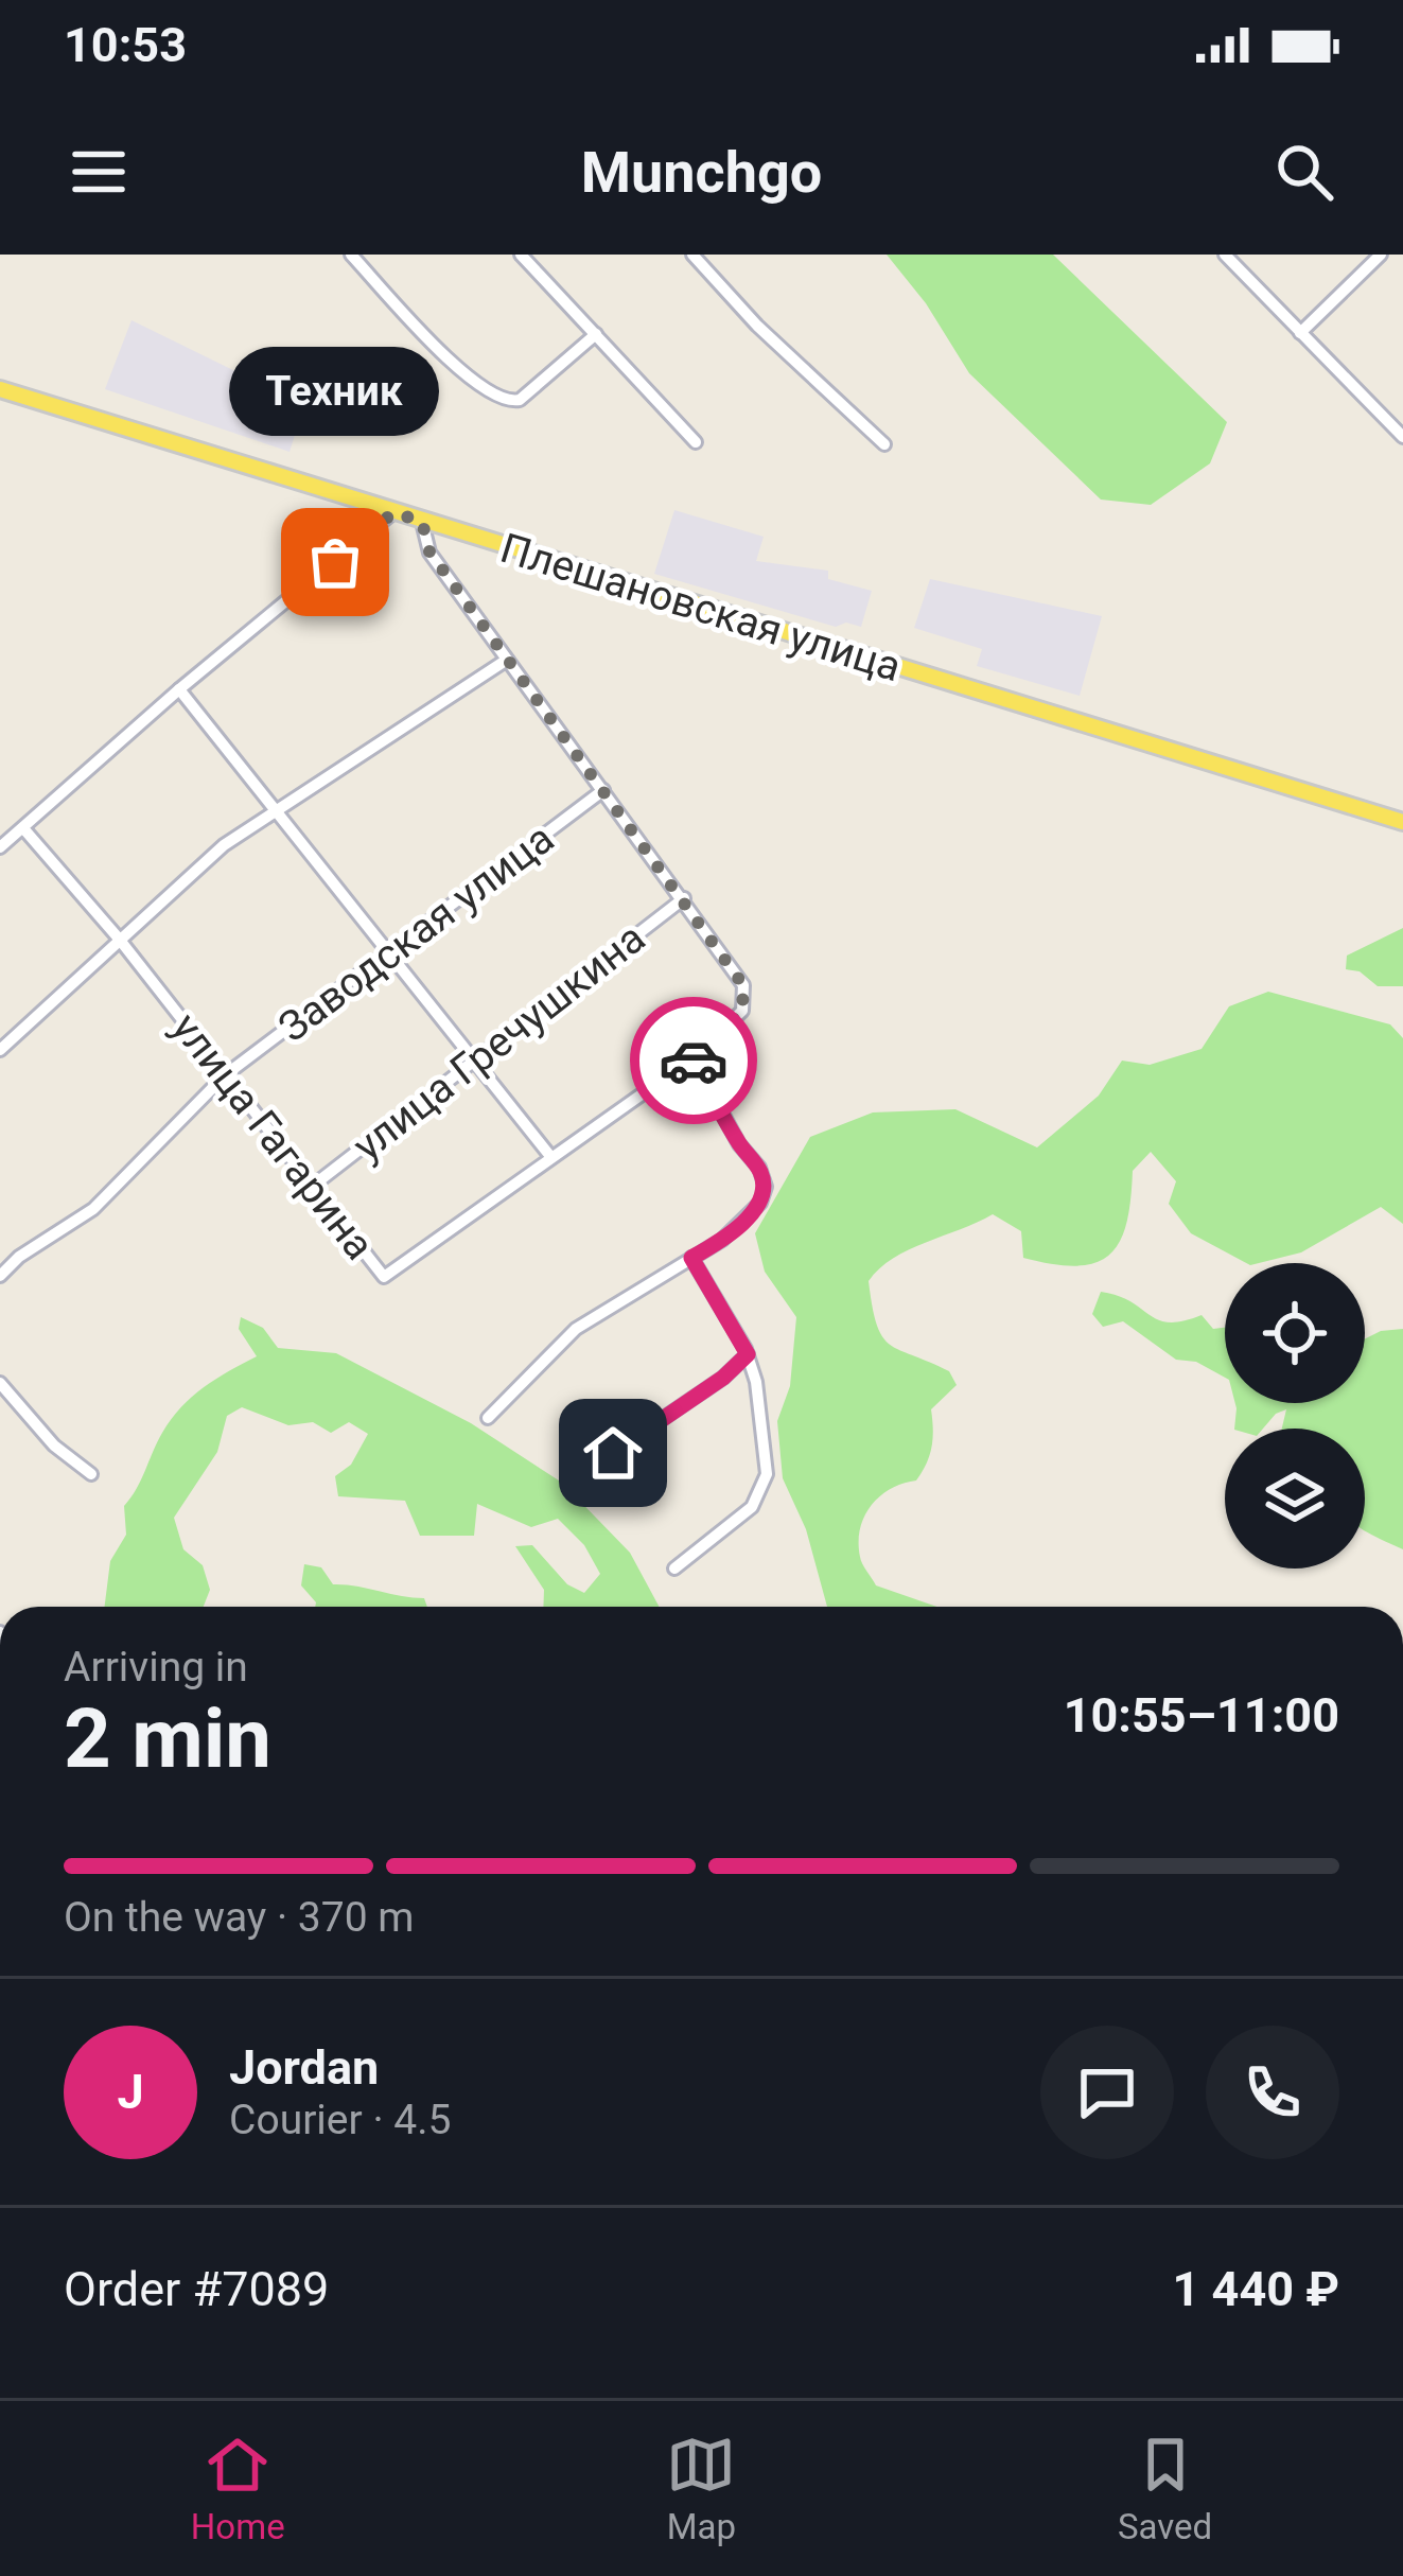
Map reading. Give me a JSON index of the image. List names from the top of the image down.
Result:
{
  "streets": {
    "main road": ["Плешановская улица"],
    "street": ["Заводская улица", "улица Гречушкина", "улица Гагарина"]
  },
  "crossings": [
    ["Заводская улица", "улица Гагарина"],
    ["улица Гречушкина", "улица Гагарина"]
  ],
  "places": ["Техник"],
  "page": {
    "status": "10:53",
    "header": "Munchgo",
    "bubble": "Техник",
    "heading": ["2 min", "Arriving in", "10:55–11:00"],
    "panel": [
      "Jordan",
      "Courier · 4.5",
      "Order #7089",
      "1 440 ₽"
    ],
    "bar": "On the way · 370 m",
    "round": "J",
    "tabs": ["Home", "Map", "Saved"]
  }
}
